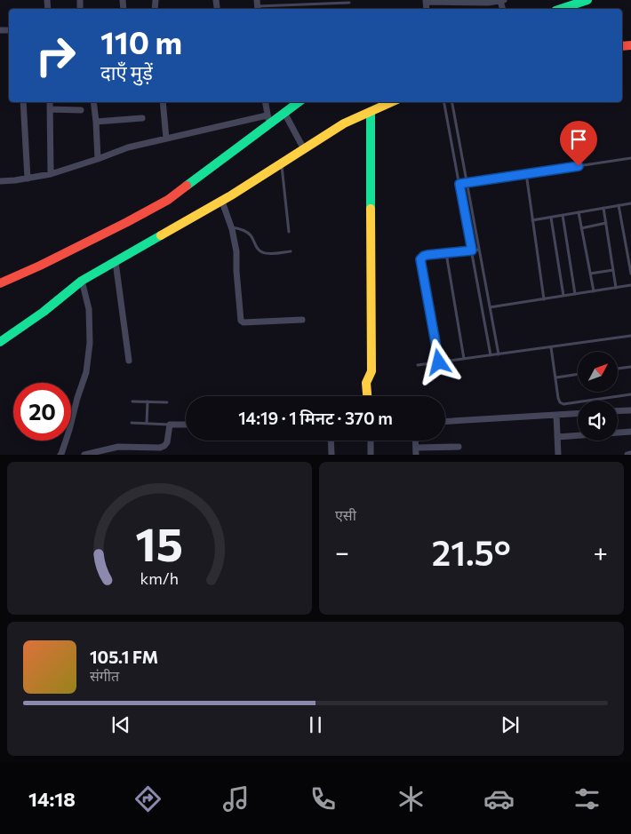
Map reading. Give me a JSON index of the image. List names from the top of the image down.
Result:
{
  "north": "top right",
  "page": {
    "turn": ["110 m", "दाएँ मुड़ें"],
    "limit": "20",
    "trip": "14:19 · 1 मिनट · 370 m",
    "tile": "एसी",
    "heat": ["−", "21.5°", "+"],
    "song": ["105.1 FM", "संगीत"],
    "tabs": "14:18",
    "gauge": ["15", "km/h"]
  }
}
